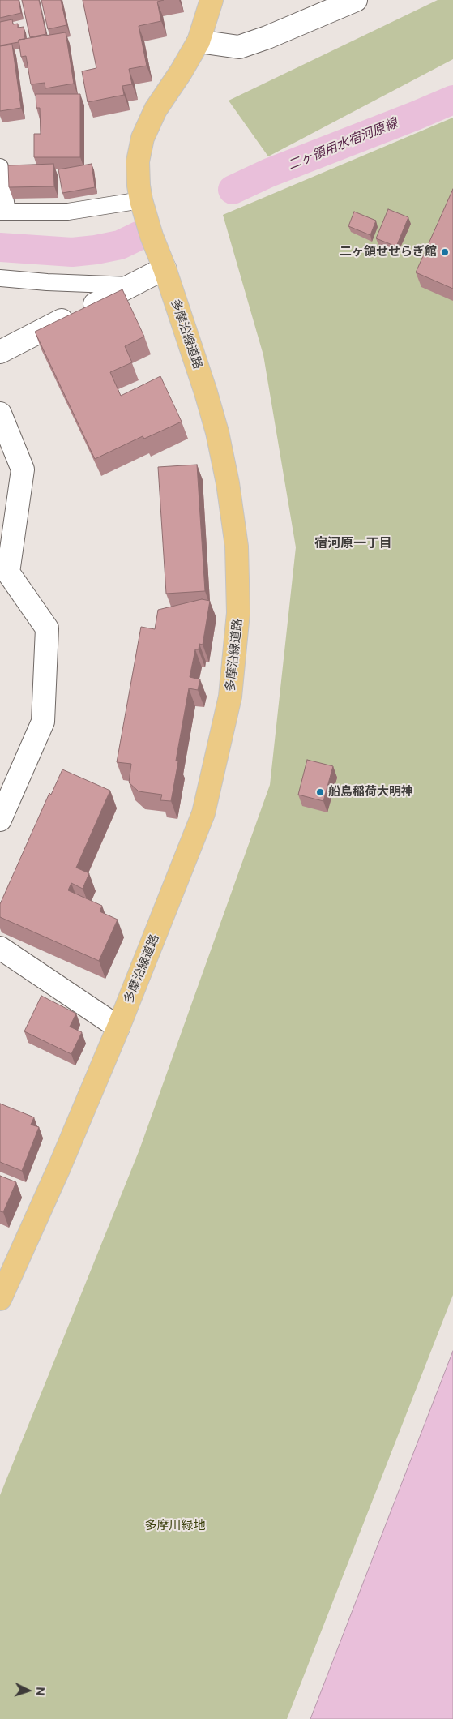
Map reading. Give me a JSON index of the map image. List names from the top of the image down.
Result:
{
  "streets": {
    "main road": ["多摩沿線道路"]
  },
  "districts": ["宿河原一丁目"],
  "water": ["二ヶ領用水宿河原線"],
  "parks": ["多摩川緑地"],
  "places": ["二ヶ領せせらぎ館", "船島稲荷大明神"],
  "north": "right"
}
